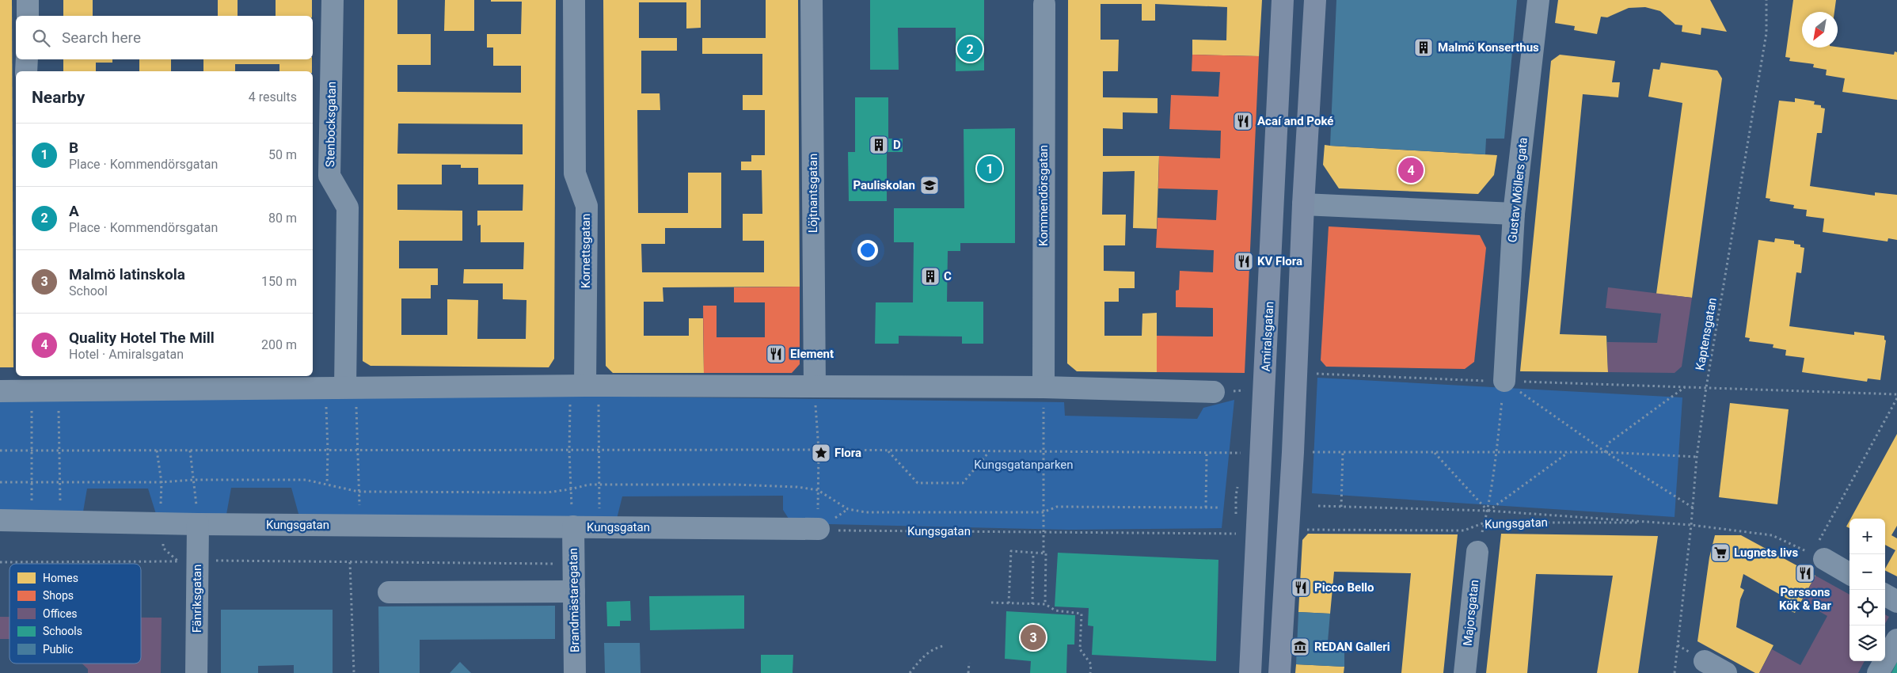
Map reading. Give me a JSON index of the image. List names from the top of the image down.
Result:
{
  "streets": {
    "main road": ["Amiralsgatan"],
    "street": [
      "Stenbocksgatan",
      "Gustav Möllers gata",
      "Löjtnantsgatan",
      "Kommendörsgatan",
      "Kornettsgatan",
      "Kungsgatan",
      "Fänriksgatan",
      "Brandmästaregatan",
      "Majorsgatan"
    ],
    "path": ["Kaptensgatan"]
  },
  "crossings": [
    ["Kungsgatan", "Fänriksgatan"],
    ["Kungsgatan", "Brandmästaregatan"]
  ],
  "parks": ["Kungsgatanparken"],
  "places": {
    "building": ["Malmö Konserthus", "D", "C"],
    "restaurant": [
      "Acaí and Poké",
      "KV Flora",
      "Element",
      "Perssons Kök & Bar",
      "Picco Bello"
    ],
    "school or university": ["Pauliskolan"],
    "place": ["Flora"],
    "supermarket": ["Lugnets livs"],
    "museum": ["REDAN Galleri"]
  },
  "legend": [
    "Homes",
    "Shops",
    "Offices",
    "Schools",
    "Public"
  ],
  "north": "bottom left",
  "page": {
    "search": "Search here",
    "pins": [
      "2",
      "1",
      "4",
      "3"
    ],
    "heading": ["Nearby", "4 results"],
    "list": [
      {
        "mark": "1",
        "name": "B",
        "note": "Place · Kommendörsgatan",
        "value": "50 m"
      },
      {
        "mark": "2",
        "name": "A",
        "note": "Place · Kommendörsgatan",
        "value": "80 m"
      },
      {
        "mark": "3",
        "name": "Malmö latinskola",
        "note": "School",
        "value": "150 m"
      },
      {
        "mark": "4",
        "name": "Quality Hotel The Mill",
        "note": "Hotel · Amiralsgatan",
        "value": "200 m"
      }
    ],
    "map_buttons": ["+", "−"]
  }
}
